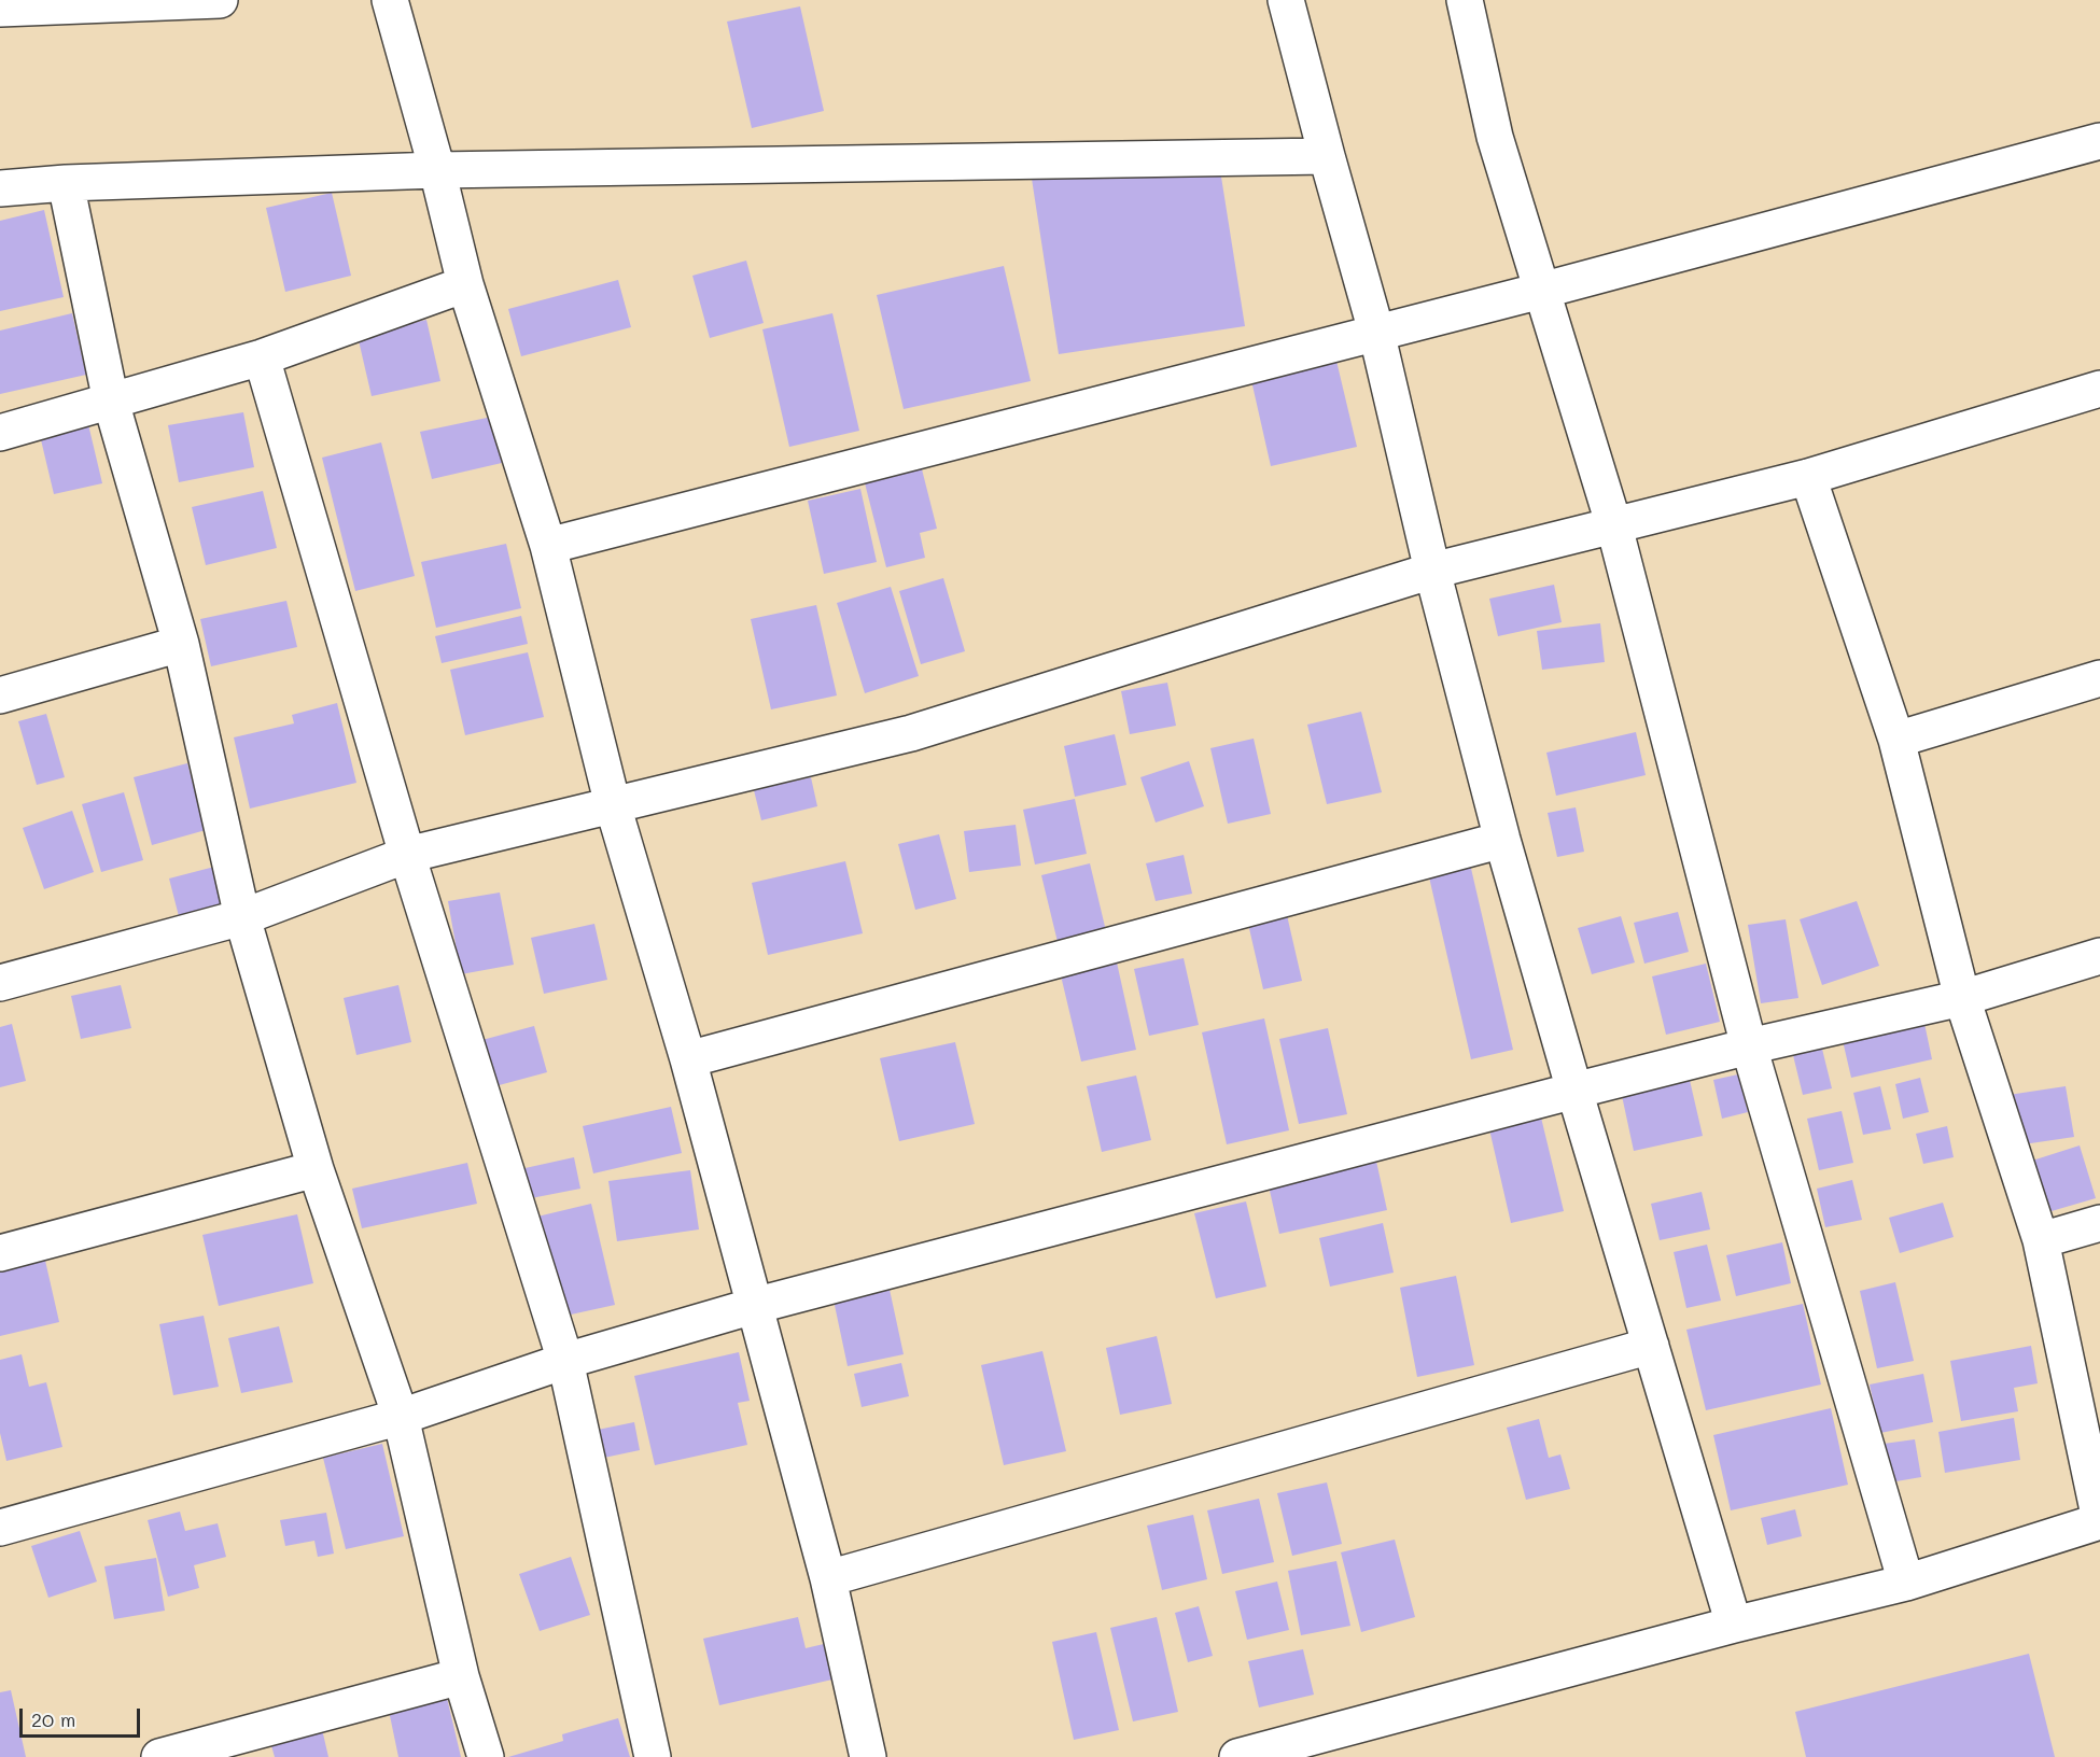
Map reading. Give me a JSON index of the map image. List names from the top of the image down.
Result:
{
  "scale_bar": "20 m"
}
